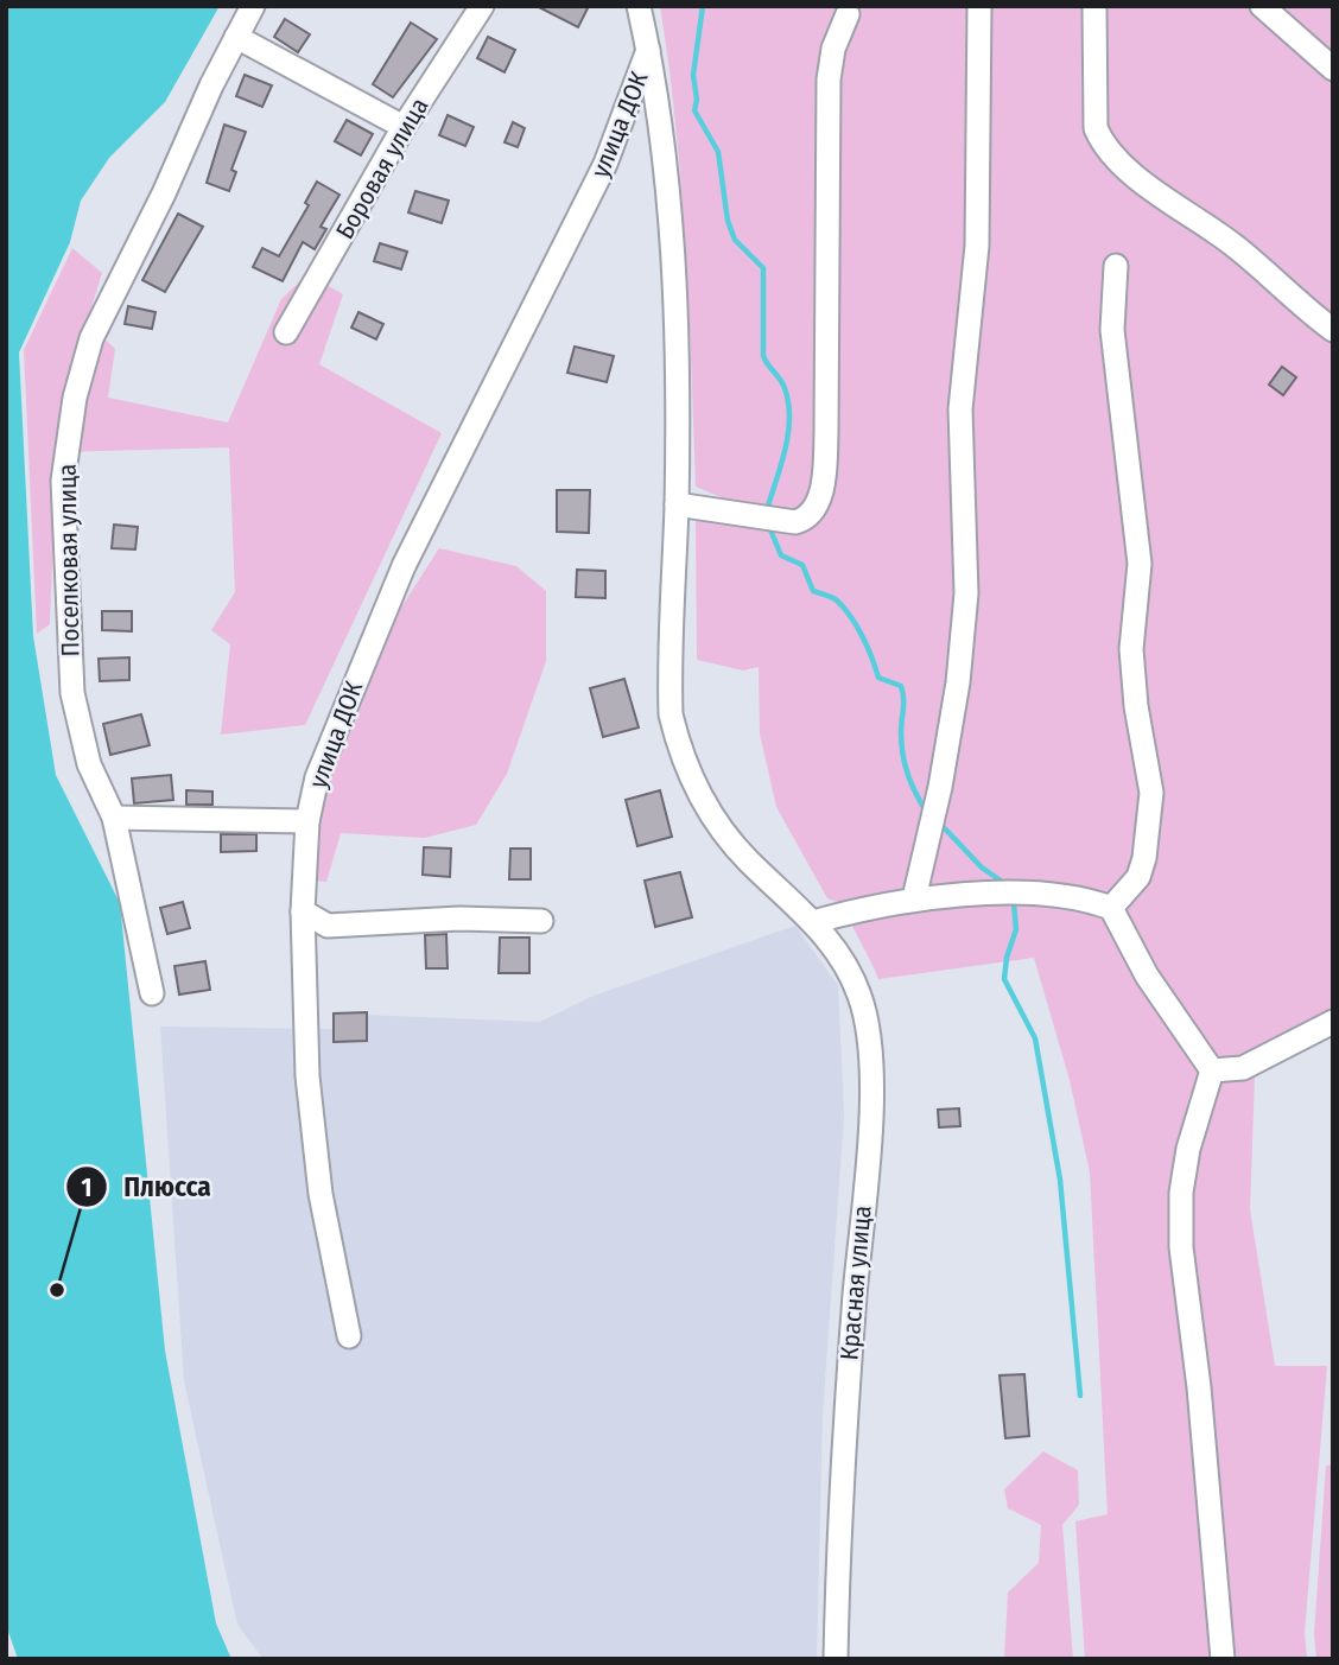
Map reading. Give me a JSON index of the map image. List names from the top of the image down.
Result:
{
  "streets": {
    "street": [
      "улица ДОК",
      "Боровая улица",
      "Поселковая улица",
      "Красная улица"
    ]
  },
  "crossings": [
    ["улица ДОК", "Красная улица"]
  ],
  "places": ["Плюсса"]
}
